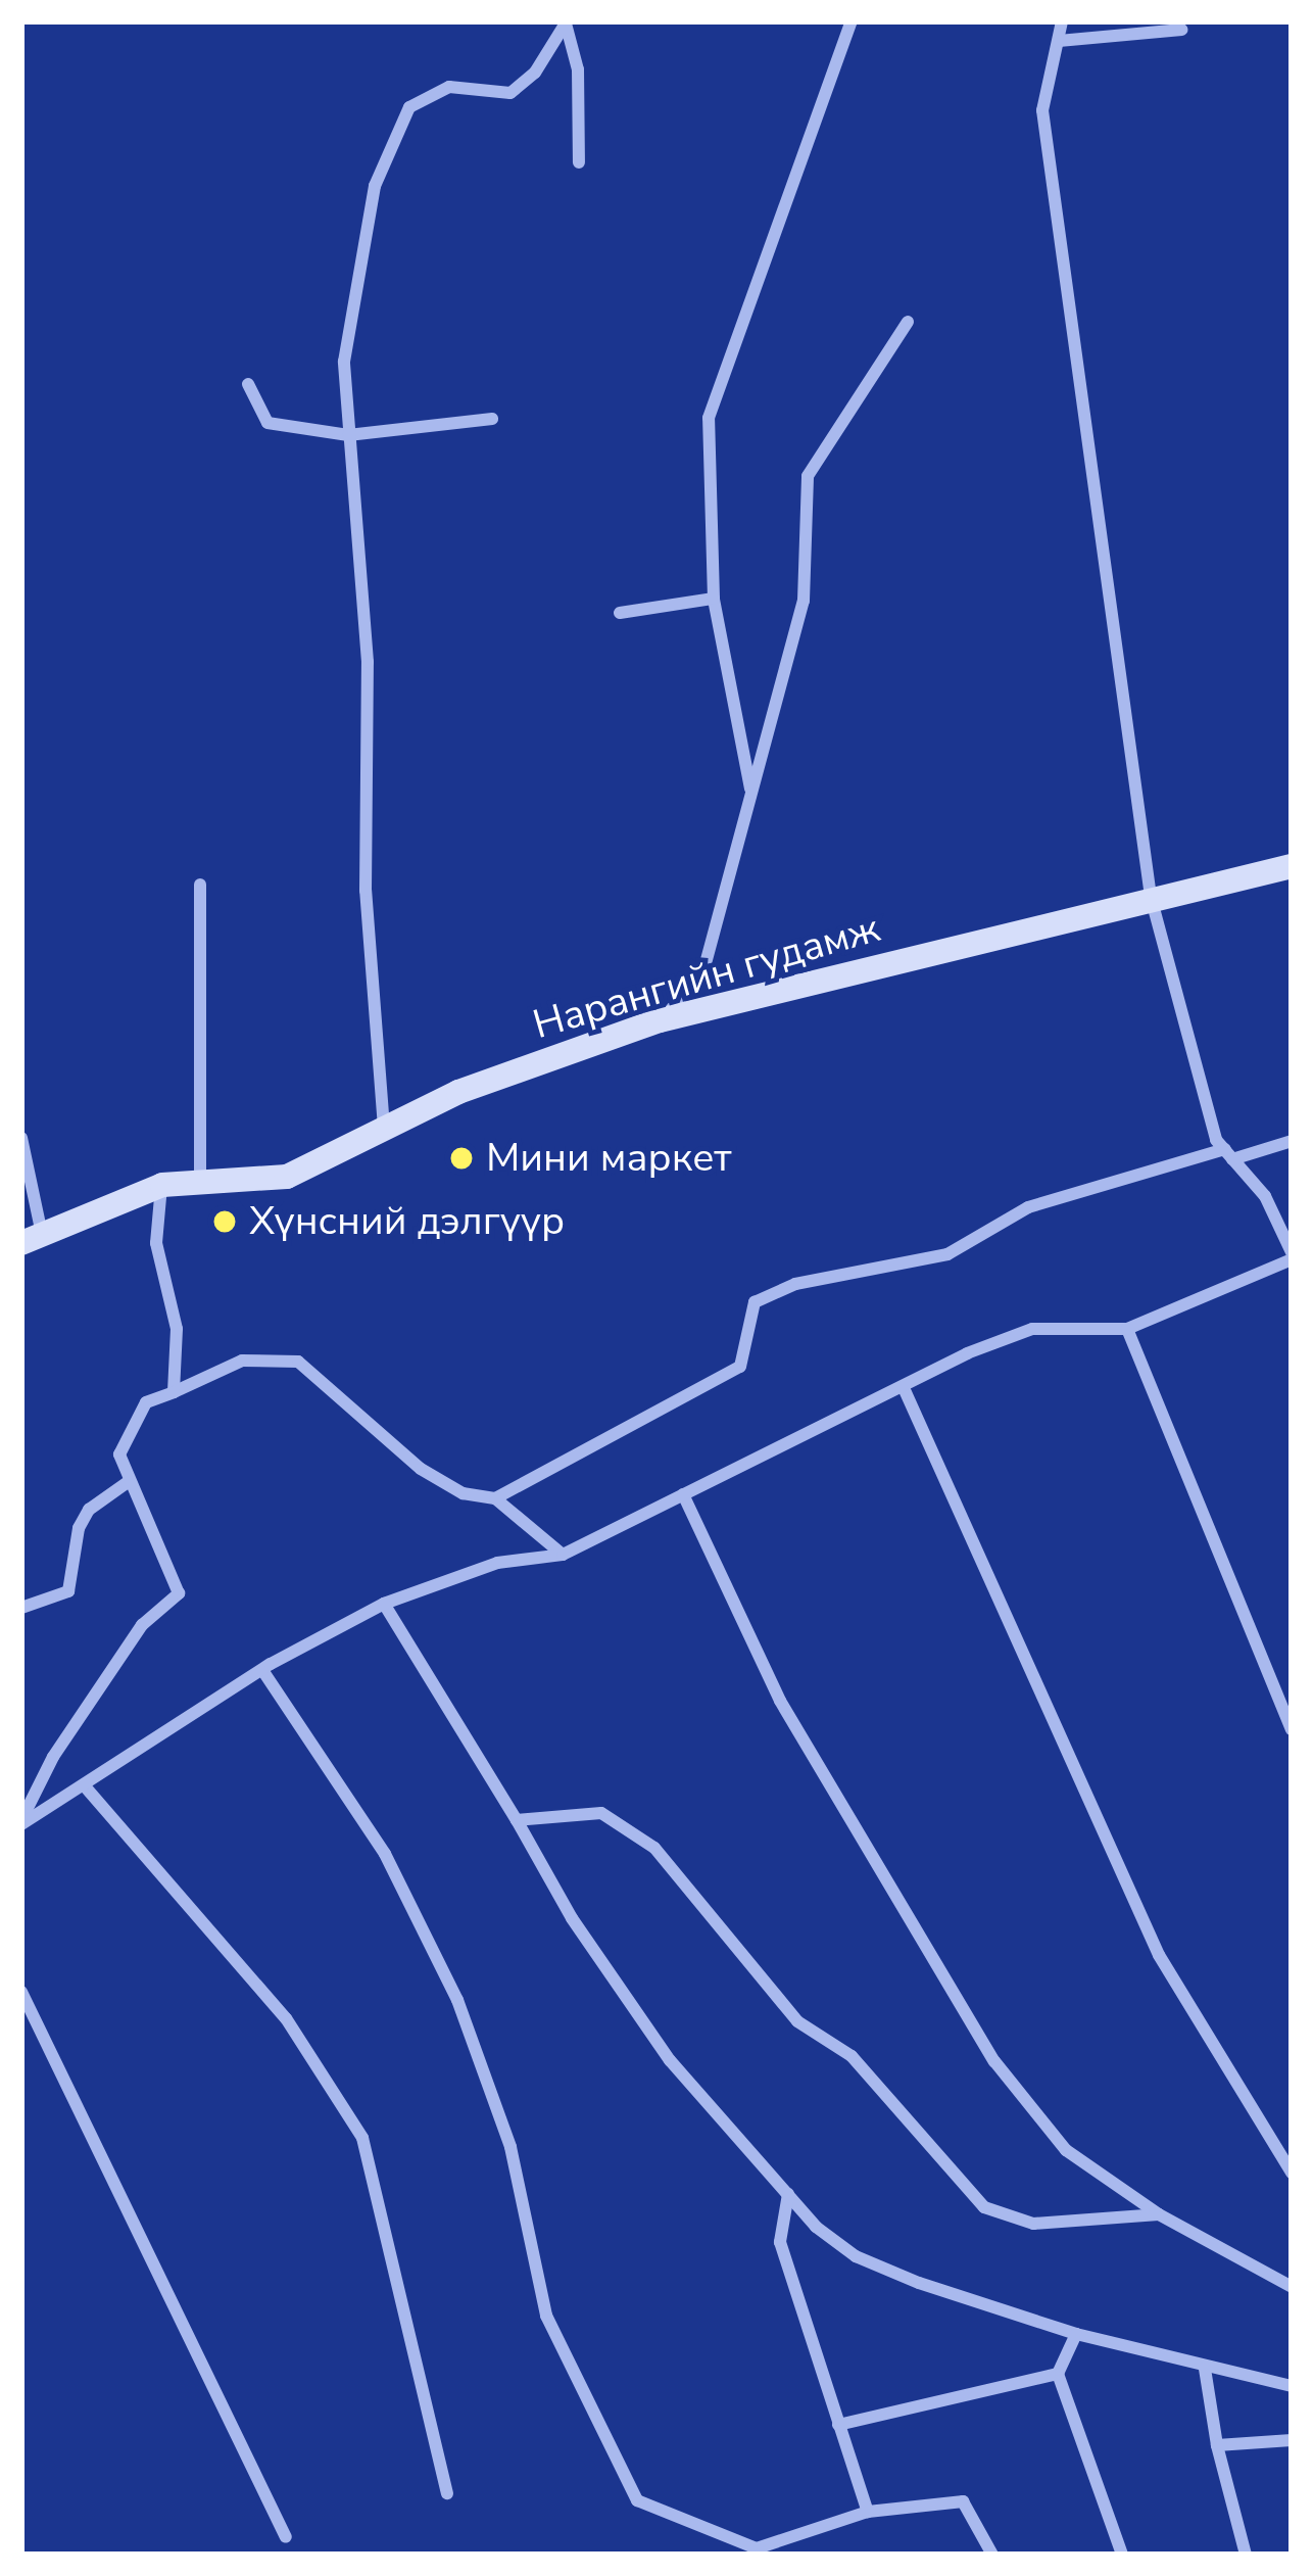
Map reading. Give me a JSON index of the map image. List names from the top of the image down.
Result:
{
  "streets": {
    "main road": ["Нарангийн гудамж"]
  },
  "places": ["Мини маркет", "Хүнсний дэлгүүр"]
}
